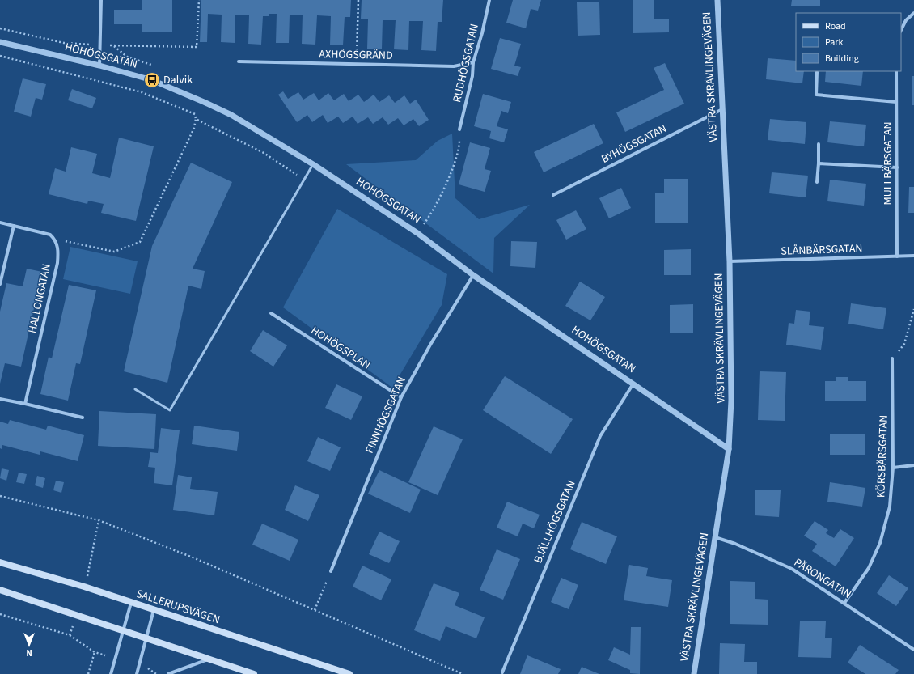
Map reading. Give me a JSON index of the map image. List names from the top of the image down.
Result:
{
  "streets": {
    "main road": ["SALLERUPSVÄGEN"],
    "street": [
      "AXHÖGSGRÄND",
      "HOHÖGSGATAN",
      "RUDHÖGSGATAN",
      "VÄSTRA SKRÄVLINGEVÄGEN",
      "BYHÖGSGATAN",
      "MULLBÄRSGATAN",
      "SLÅNBÄRSGATAN",
      "HALLONGATAN",
      "HOHÖGSPLAN",
      "FINNHÖGSGATAN",
      "KÖRSBÄRSGATAN",
      "BJÄLLHÖGSGATAN",
      "PÄRONGATAN"
    ]
  },
  "crossings": [
    ["AXHÖGSGRÄND", "RUDHÖGSGATAN"],
    ["HOHÖGSGATAN", "VÄSTRA SKRÄVLINGEVÄGEN"],
    ["HOHÖGSGATAN", "FINNHÖGSGATAN"],
    ["HOHÖGSGATAN", "BJÄLLHÖGSGATAN"],
    ["VÄSTRA SKRÄVLINGEVÄGEN", "BYHÖGSGATAN"],
    ["VÄSTRA SKRÄVLINGEVÄGEN", "SLÅNBÄRSGATAN"],
    ["VÄSTRA SKRÄVLINGEVÄGEN", "PÄRONGATAN"],
    ["MULLBÄRSGATAN", "SLÅNBÄRSGATAN"],
    ["HOHÖGSPLAN", "FINNHÖGSGATAN"],
    ["KÖRSBÄRSGATAN", "PÄRONGATAN"]
  ],
  "places": {
    "bus stop": ["Dalvik"]
  },
  "legend": ["Road", "Park", "Building"],
  "north": "bottom"
}
